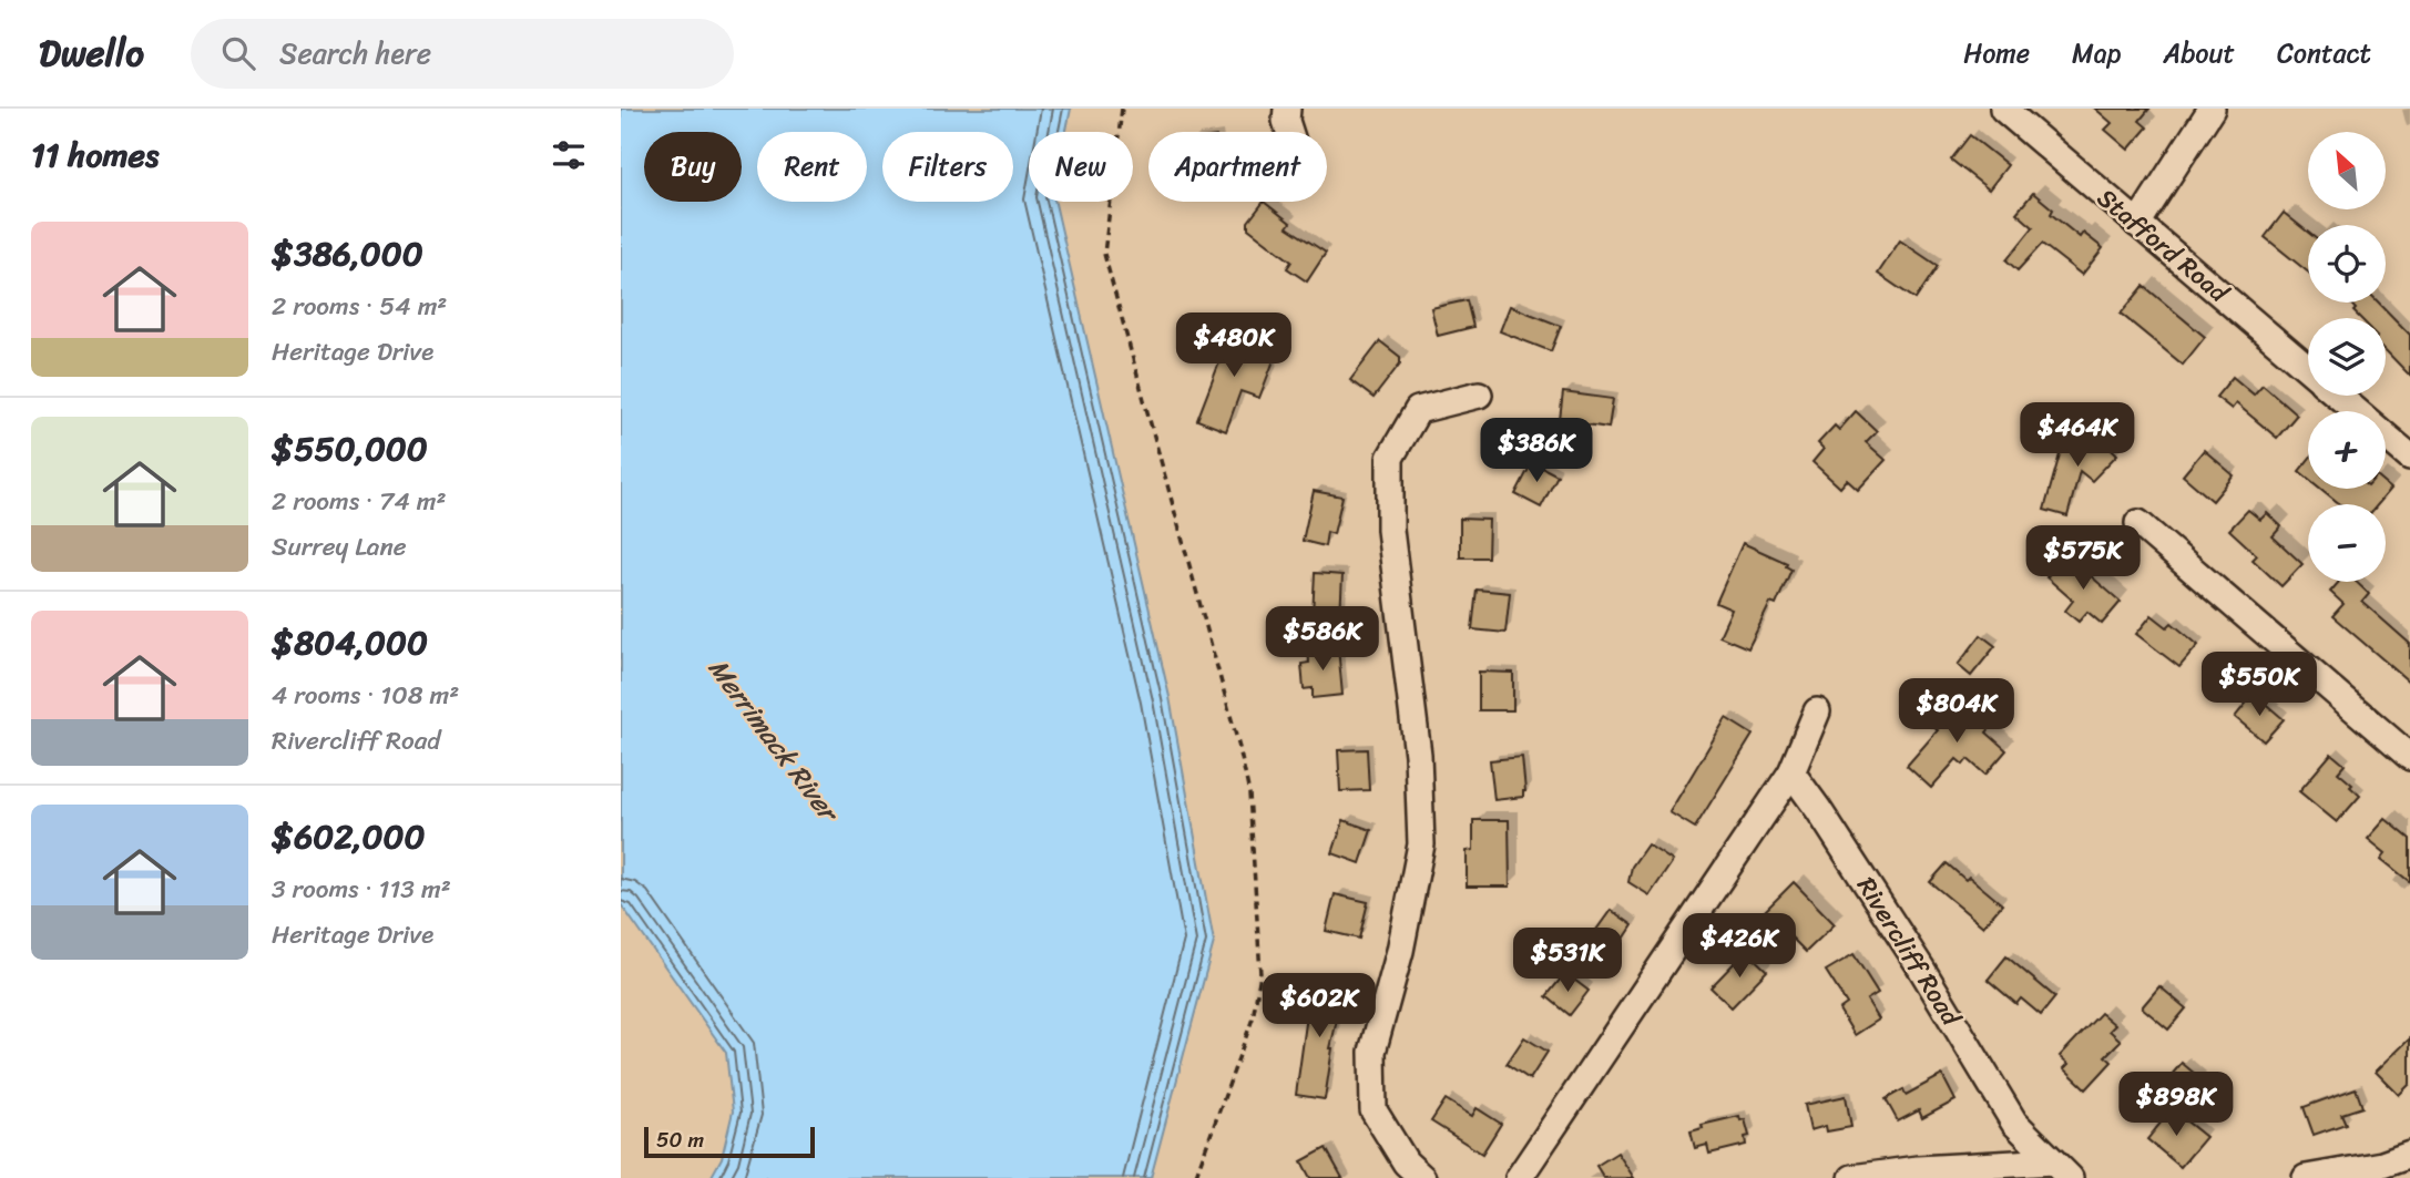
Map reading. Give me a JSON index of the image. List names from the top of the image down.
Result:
{
  "streets": {
    "street": ["Stafford Road", "Rivercliff Road"]
  },
  "water": ["Merrimack River"],
  "scale_bar": "50 m",
  "north": "top left",
  "page": {
    "header": "Dwello",
    "search": "Search here",
    "nav": [
      "Home",
      "Map",
      "About",
      "Contact"
    ],
    "heading": "11 homes",
    "map_buttons": ["+", "−"],
    "chip": [
      "Buy",
      "Rent",
      "Filters",
      "New",
      "Apartment"
    ],
    "list": [
      {
        "name": "$386,000",
        "note": "2 rooms · 54 m² · Heritage Drive"
      },
      {
        "name": "$550,000",
        "note": "2 rooms · 74 m² · Surrey Lane"
      },
      {
        "name": "$804,000",
        "note": "4 rooms · 108 m² · Rivercliff Road"
      },
      {
        "name": "$602,000",
        "note": "3 rooms · 113 m² · Heritage Drive"
      }
    ],
    "price": [
      "$480K",
      "$464K",
      "$386K",
      "$575K",
      "$586K",
      "$550K",
      "$804K",
      "$426K",
      "$531K",
      "$602K",
      "$898K"
    ],
    "scale": "50 m"
  }
}
